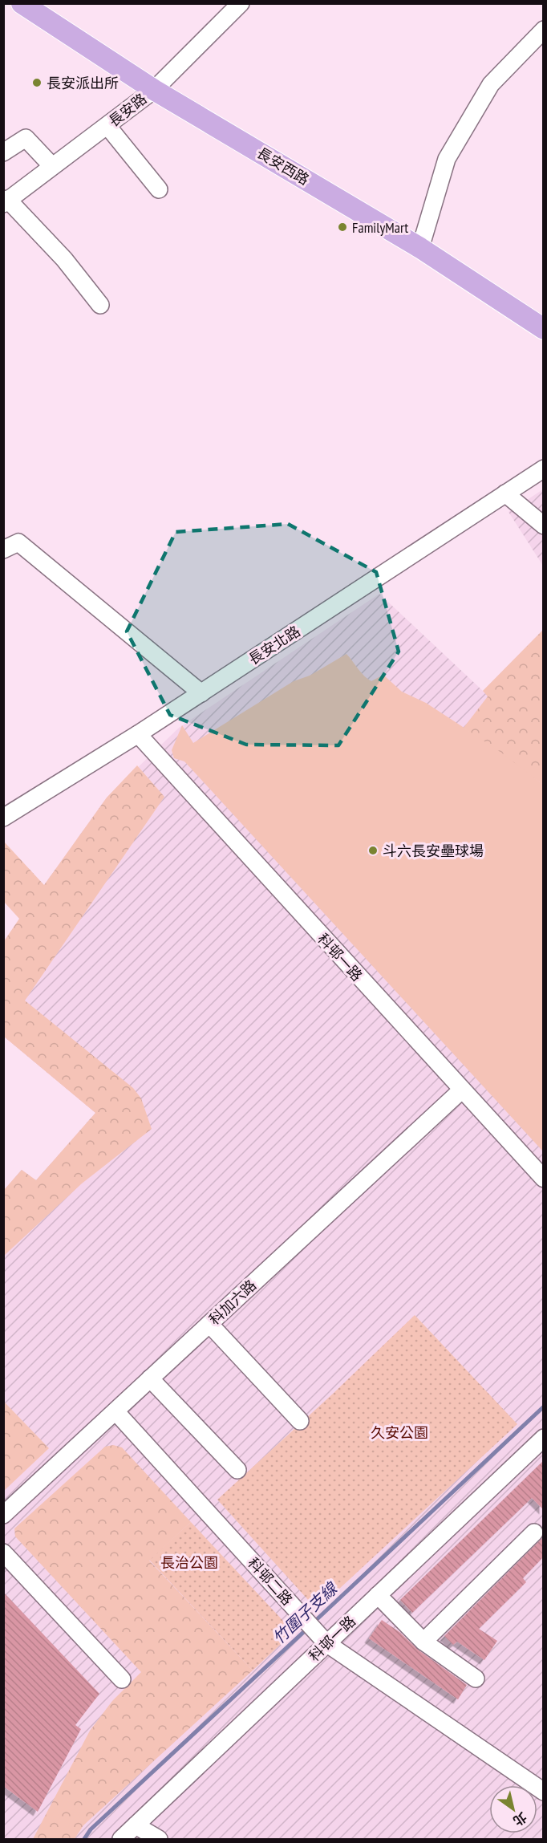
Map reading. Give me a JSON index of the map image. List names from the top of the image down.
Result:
{
  "streets": {
    "main road": ["長安西路"],
    "street": [
      "長安路",
      "長安北路",
      "科邨一路",
      "科加六路",
      "科邨二路"
    ]
  },
  "crossings": [
    ["長安路", "長安西路"],
    ["長安北路", "科邨一路"],
    ["科邨一路", "科加六路"],
    ["科邨一路", "科邨二路"],
    ["科加六路", "科邨二路"]
  ],
  "water": ["竹圍子支線"],
  "parks": ["久安公園", "長治公園"],
  "places": ["長安派出所", "FamilyMart", "斗六長安壘球場"],
  "north": "bottom right"
}
